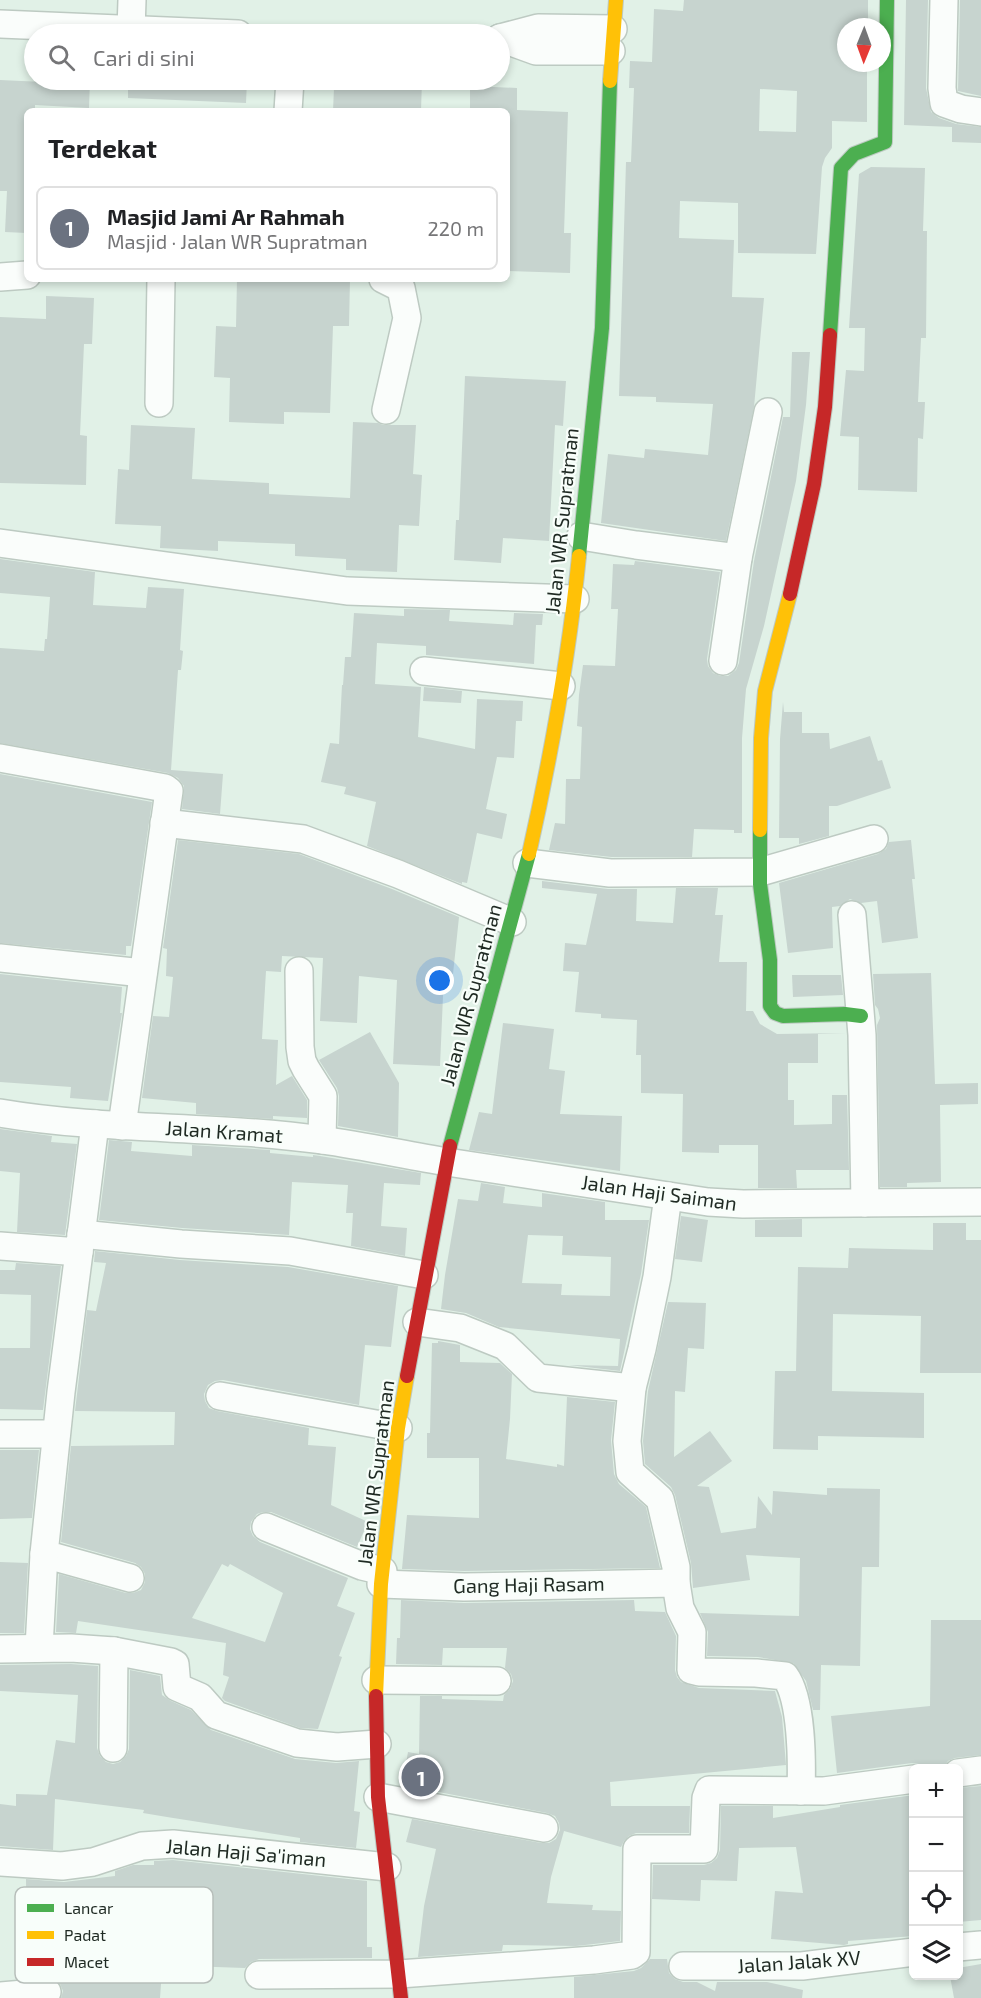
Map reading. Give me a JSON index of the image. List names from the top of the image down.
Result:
{
  "streets": {
    "street": [
      "Jalan WR Supratman",
      "Jalan Kramat",
      "Jalan Haji Saiman",
      "Gang Haji Rasam",
      "Jalan Haji Sa'iman",
      "Jalan Jalak XV"
    ]
  },
  "crossings": [
    ["Jalan WR Supratman", "Jalan Kramat"],
    ["Jalan WR Supratman", "Jalan Haji Saiman"],
    ["Jalan WR Supratman", "Gang Haji Rasam"],
    ["Jalan WR Supratman", "Jalan Haji Sa'iman"],
    ["Jalan Kramat", "Jalan Haji Saiman"]
  ],
  "legend": ["Lancar", "Padat", "Macet"],
  "north": "bottom",
  "page": {
    "search": "Cari di sini",
    "heading": "Terdekat",
    "list": [
      {
        "mark": "1",
        "name": "Masjid Jami Ar Rahmah",
        "note": "Masjid · Jalan WR Supratman",
        "value": "220 m"
      }
    ],
    "pins": "1",
    "map_buttons": ["+", "−"]
  }
}
